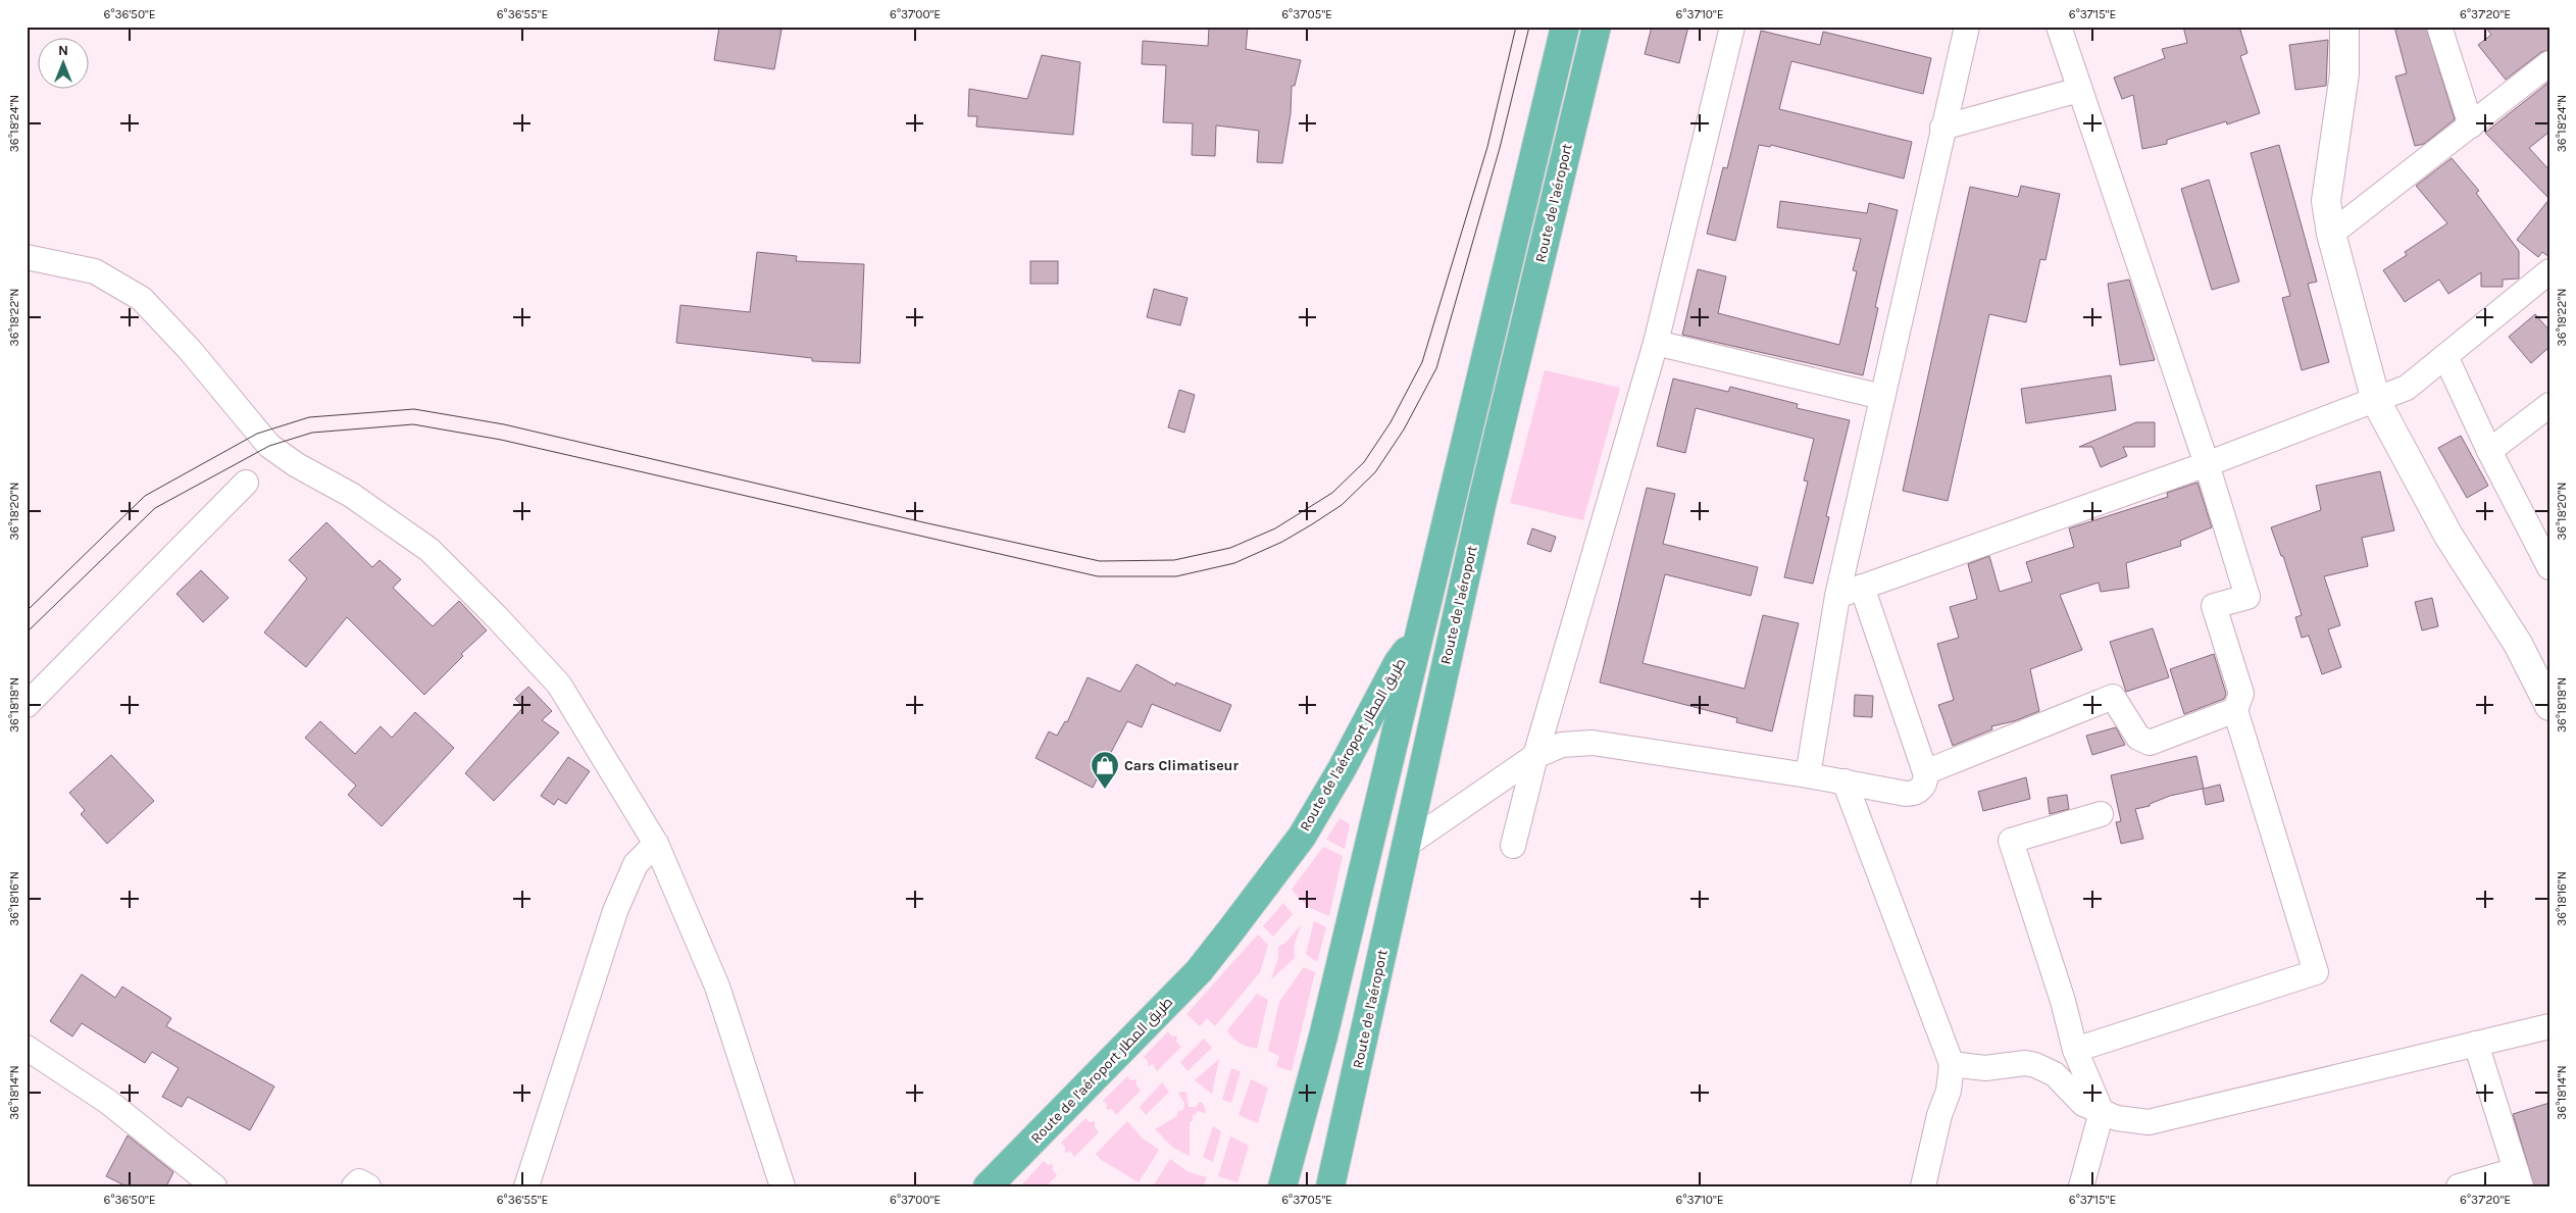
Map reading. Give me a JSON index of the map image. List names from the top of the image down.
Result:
{
  "streets": {
    "highway": ["Route de l'aéroport", "Route de l'aéroport طريق المطار"]
  },
  "places": {
    "shop": ["Cars Climatiseur"]
  },
  "north": "top",
  "coordinates": [
    "6°36'50\"E",
    "6°36'55\"E",
    "6°37'00\"E",
    "6°37'05\"E",
    "6°37'10\"E",
    "6°37'15\"E",
    "6°37'20\"E",
    "36°18'24\"N",
    "36°18'22\"N",
    "36°18'20\"N",
    "36°18'18\"N",
    "36°18'16\"N",
    "36°18'14\"N"
  ]
}
